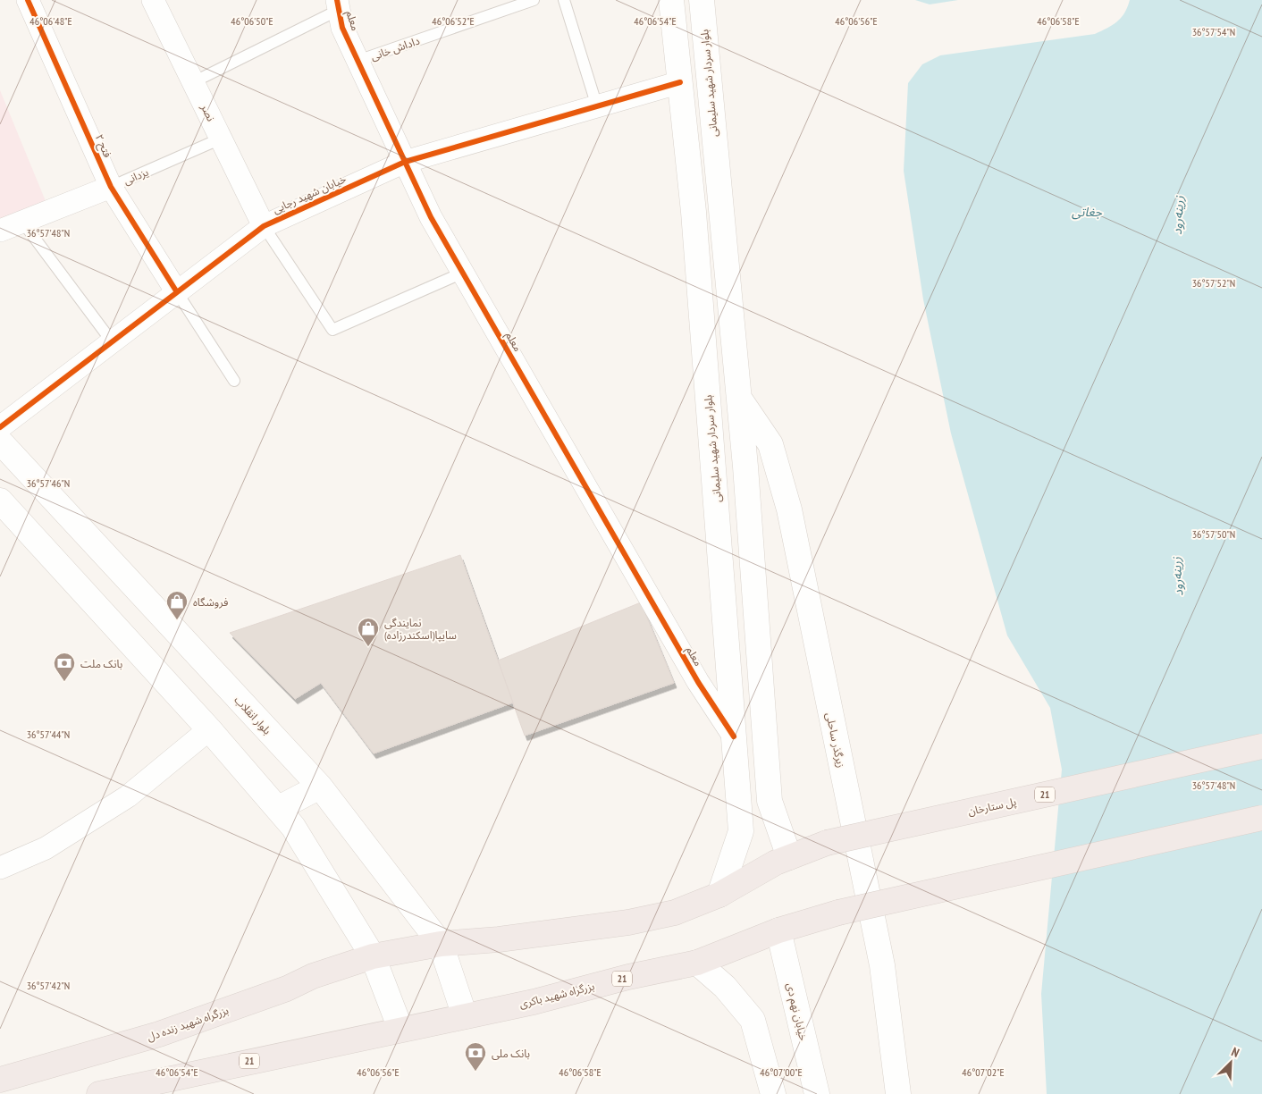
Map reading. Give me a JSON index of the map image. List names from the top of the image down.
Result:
{
  "streets": {
    "highway": [
      "21",
      "پل ستارخان",
      "بزرگراه شهید باکری",
      "بزرگراه شهید زنده دل"
    ],
    "main road": [
      "بلوار سردار شهید سلیمانی",
      "بلوار انقلاب",
      "زیرگذر ساحلی",
      "خیابان نهم دی"
    ],
    "street": [
      "معلم",
      "نصر",
      "فتح ۲",
      "یزدانی",
      "خیابان شهید رجایی"
    ],
    "lane": ["داداش خانی"]
  },
  "crossings": [
    ["معلم", "داداش خانی"],
    ["معلم", "بلوار سردار شهید سلیمانی"],
    ["معلم", "خیابان شهید رجایی"],
    ["بلوار سردار شهید سلیمانی", "خیابان شهید رجایی"],
    ["بلوار سردار شهید سلیمانی", "زیرگذر ساحلی"],
    ["بلوار سردار شهید سلیمانی", "21"],
    ["بلوار سردار شهید سلیمانی", "پل ستارخان"],
    ["نصر", "یزدانی"],
    ["نصر", "خیابان شهید رجایی"],
    ["فتح ۲", "یزدانی"],
    ["فتح ۲", "خیابان شهید رجایی"],
    ["بلوار انقلاب", "21"],
    ["بلوار انقلاب", "بزرگراه شهید باکری"],
    ["21", "پل ستارخان"],
    ["21", "بزرگراه شهید باکری"],
    ["21", "بزرگراه شهید زنده دل"],
    ["بزرگراه شهید باکری", "خیابان نهم دی"]
  ],
  "water": ["جغاتی", "زرینه‌رود"],
  "places": {
    "shop": ["فروشگاه", "نمایندگی سایپا(اسکندرزاده)"],
    "bank": ["بانک ملت", "بانک ملی"]
  },
  "north": "top right",
  "coordinates": [
    "46°06'48\"E",
    "46°06'50\"E",
    "46°06'54\"E",
    "46°06'56\"E",
    "46°06'58\"E",
    "46°06'52\"E",
    "36°57'54\"N",
    "36°57'48\"N",
    "36°57'52\"N",
    "36°57'46\"N",
    "36°57'50\"N",
    "36°57'44\"N",
    "36°57'42\"N",
    "46°07'00\"E",
    "46°07'02\"E"
  ]
}
